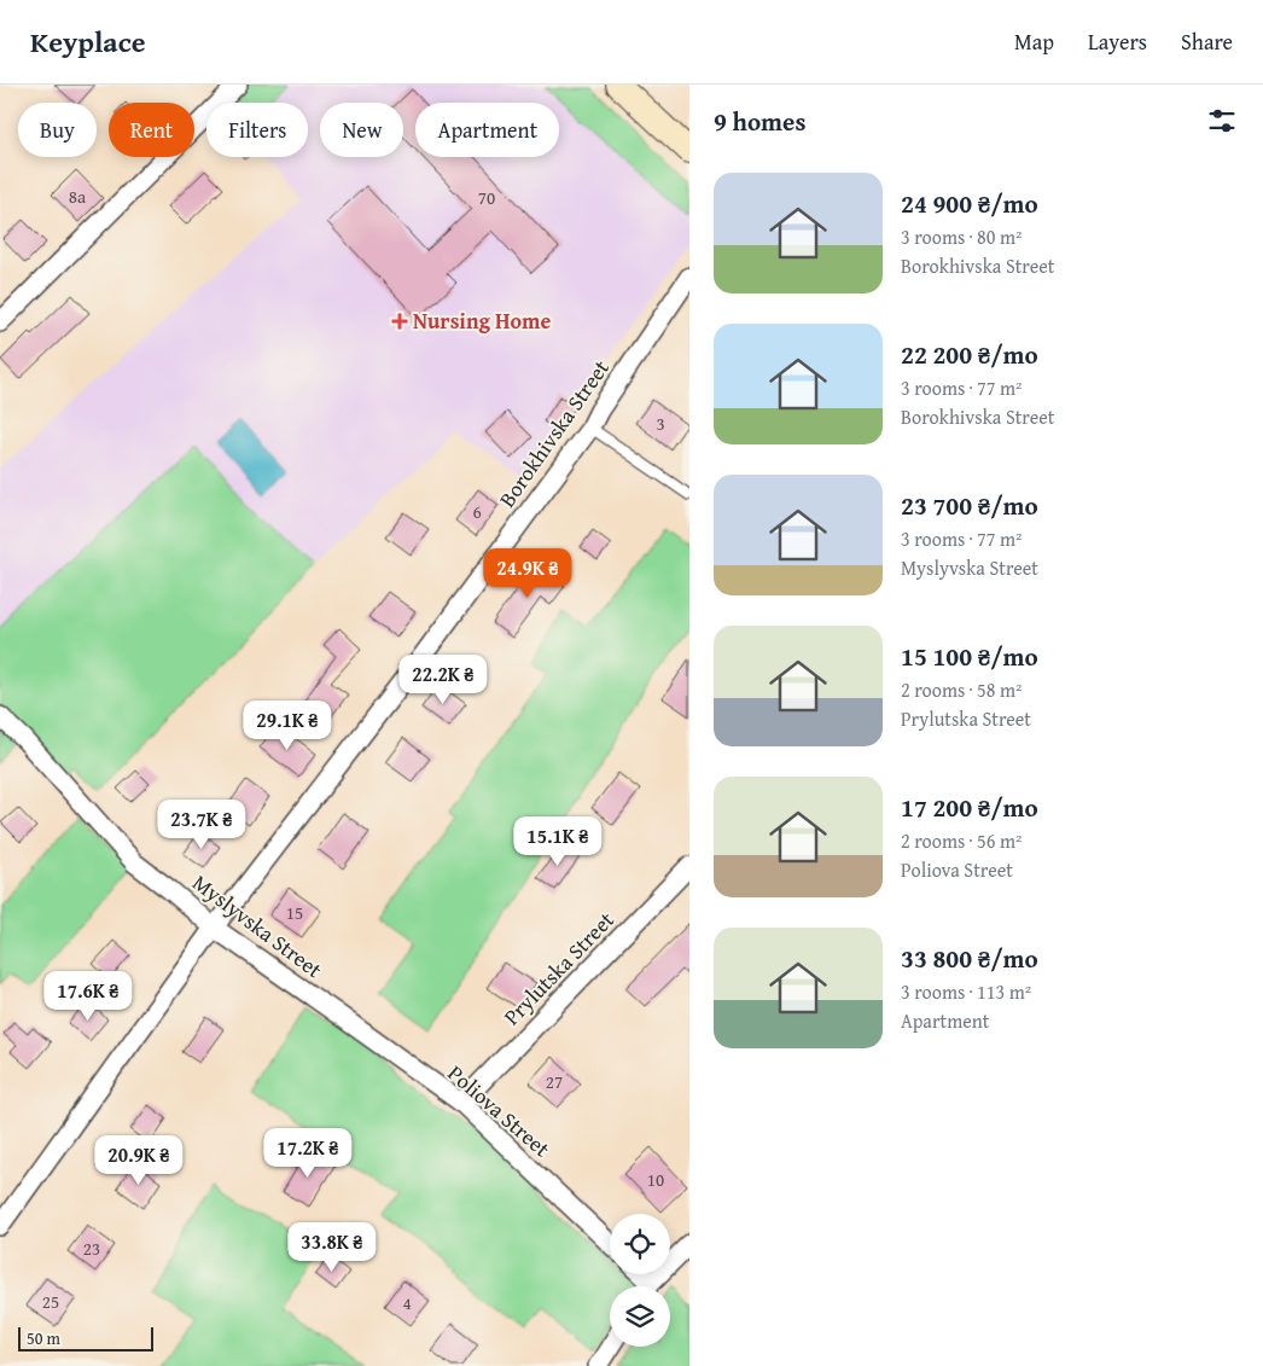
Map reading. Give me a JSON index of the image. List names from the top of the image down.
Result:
{
  "streets": {
    "street": [
      "Borokhivska Street",
      "Myslyvska Street",
      "Prylutska Street",
      "Poliova Street"
    ]
  },
  "crossings": [
    ["Borokhivska Street", "Myslyvska Street"],
    ["Myslyvska Street", "Poliova Street"],
    ["Prylutska Street", "Poliova Street"]
  ],
  "places": {
    "health": ["Nursing Home"]
  },
  "house_numbers": [
    "8а",
    "70",
    "3",
    "6",
    "15",
    "27",
    "10",
    "23",
    "25",
    "4"
  ],
  "scale_bar": "50 m",
  "page": {
    "header": "Keyplace",
    "nav": ["Map", "Layers", "Share"],
    "heading": "9 homes",
    "chip": [
      "Buy",
      "Rent",
      "Filters",
      "New",
      "Apartment"
    ],
    "list": [
      {
        "name": "24 900 ₴/mo",
        "note": "3 rooms · 80 m² · Borokhivska Street"
      },
      {
        "name": "22 200 ₴/mo",
        "note": "3 rooms · 77 m² · Borokhivska Street"
      },
      {
        "name": "23 700 ₴/mo",
        "note": "3 rooms · 77 m² · Myslyvska Street"
      },
      {
        "name": "15 100 ₴/mo",
        "note": "2 rooms · 58 m² · Prylutska Street"
      },
      {
        "name": "17 200 ₴/mo",
        "note": "2 rooms · 56 m² · Poliova Street"
      },
      {
        "name": "33 800 ₴/mo",
        "note": "3 rooms · 113 m² · Apartment"
      }
    ],
    "price": [
      "24.9K ₴",
      "22.2K ₴",
      "29.1K ₴",
      "23.7K ₴",
      "15.1K ₴",
      "17.6K ₴",
      "17.2K ₴",
      "20.9K ₴",
      "33.8K ₴"
    ],
    "scale": "50 m"
  }
}
